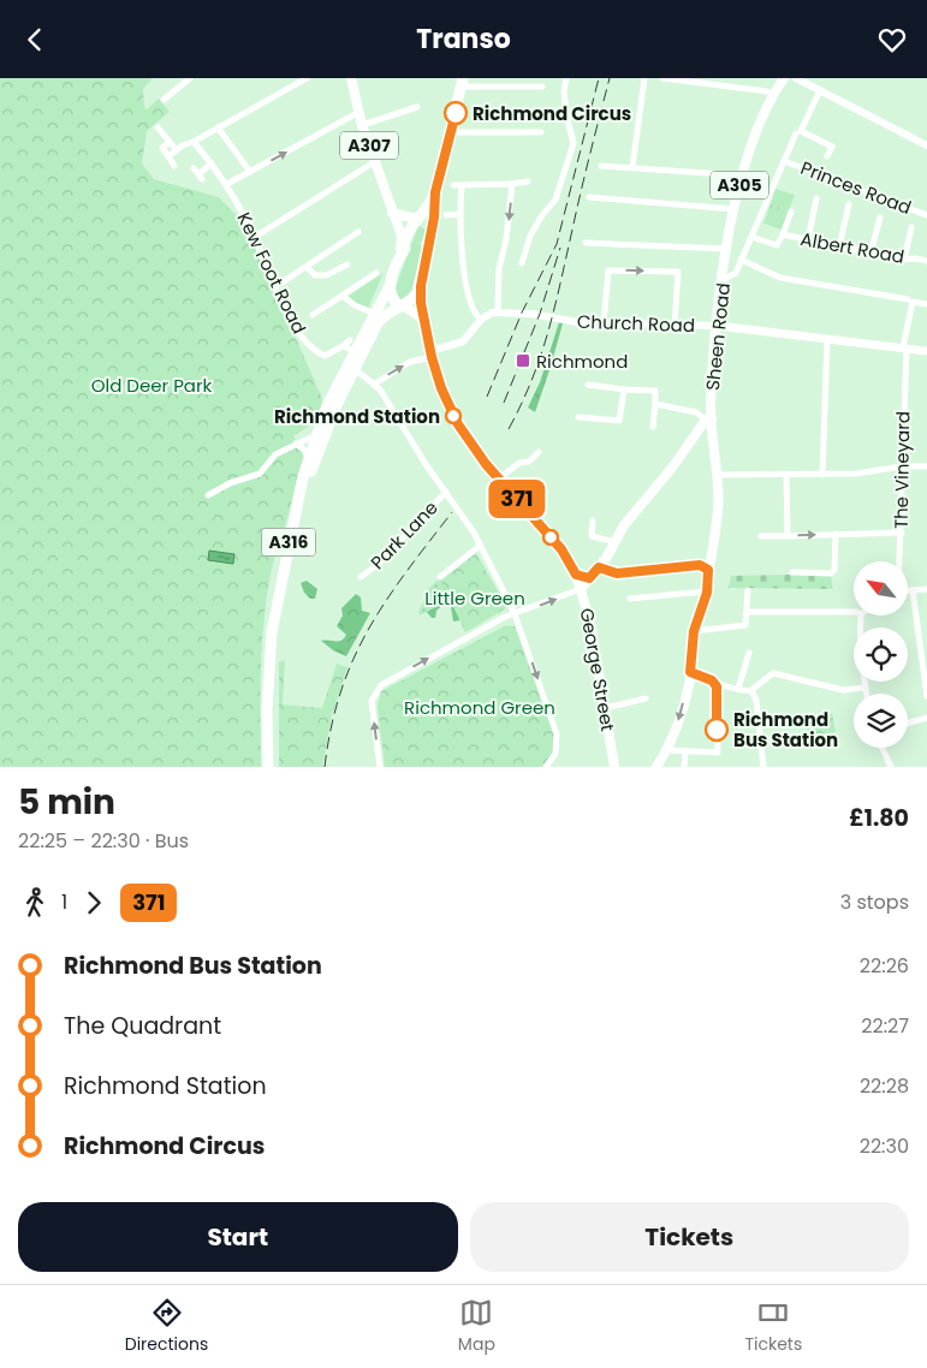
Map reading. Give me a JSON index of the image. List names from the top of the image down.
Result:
{
  "streets": {
    "highway": ["A316"],
    "main road": [
      "A307",
      "A305",
      "Church Road",
      "Sheen Road",
      "George Street"
    ],
    "street": [
      "Princes Road",
      "Albert Road",
      "Kew Foot Road",
      "The Vineyard",
      "Park Lane"
    ]
  },
  "crossings": [
    ["A307", "A316"],
    ["A305", "Sheen Road"],
    ["Church Road", "Sheen Road"],
    ["Church Road", "The Vineyard"],
    ["Church Road", "George Street"],
    ["A316", "George Street"]
  ],
  "parks": ["Old Deer Park", "Little Green", "Richmond Green"],
  "places": {
    "other": ["Richmond Circus", "Richmond Station", "Richmond Bus Station"],
    "transit": ["Richmond"]
  },
  "lines": ["bus line 371"],
  "north": "top left",
  "page": {
    "header": "Transo",
    "on_map": "371",
    "heading": ["5 min", "22:25 – 22:30 · Bus", "£1.80"],
    "legs": ["1", "371", "3 stops"],
    "list": [
      {
        "name": "Richmond Bus Station",
        "value": "22:26"
      },
      {
        "name": "The Quadrant",
        "value": "22:27"
      },
      {
        "name": "Richmond Station",
        "value": "22:28"
      },
      {
        "name": "Richmond Circus",
        "value": "22:30"
      }
    ],
    "buttons": ["Start", "Tickets"],
    "tabs": ["Directions", "Map", "Tickets"]
  }
}
